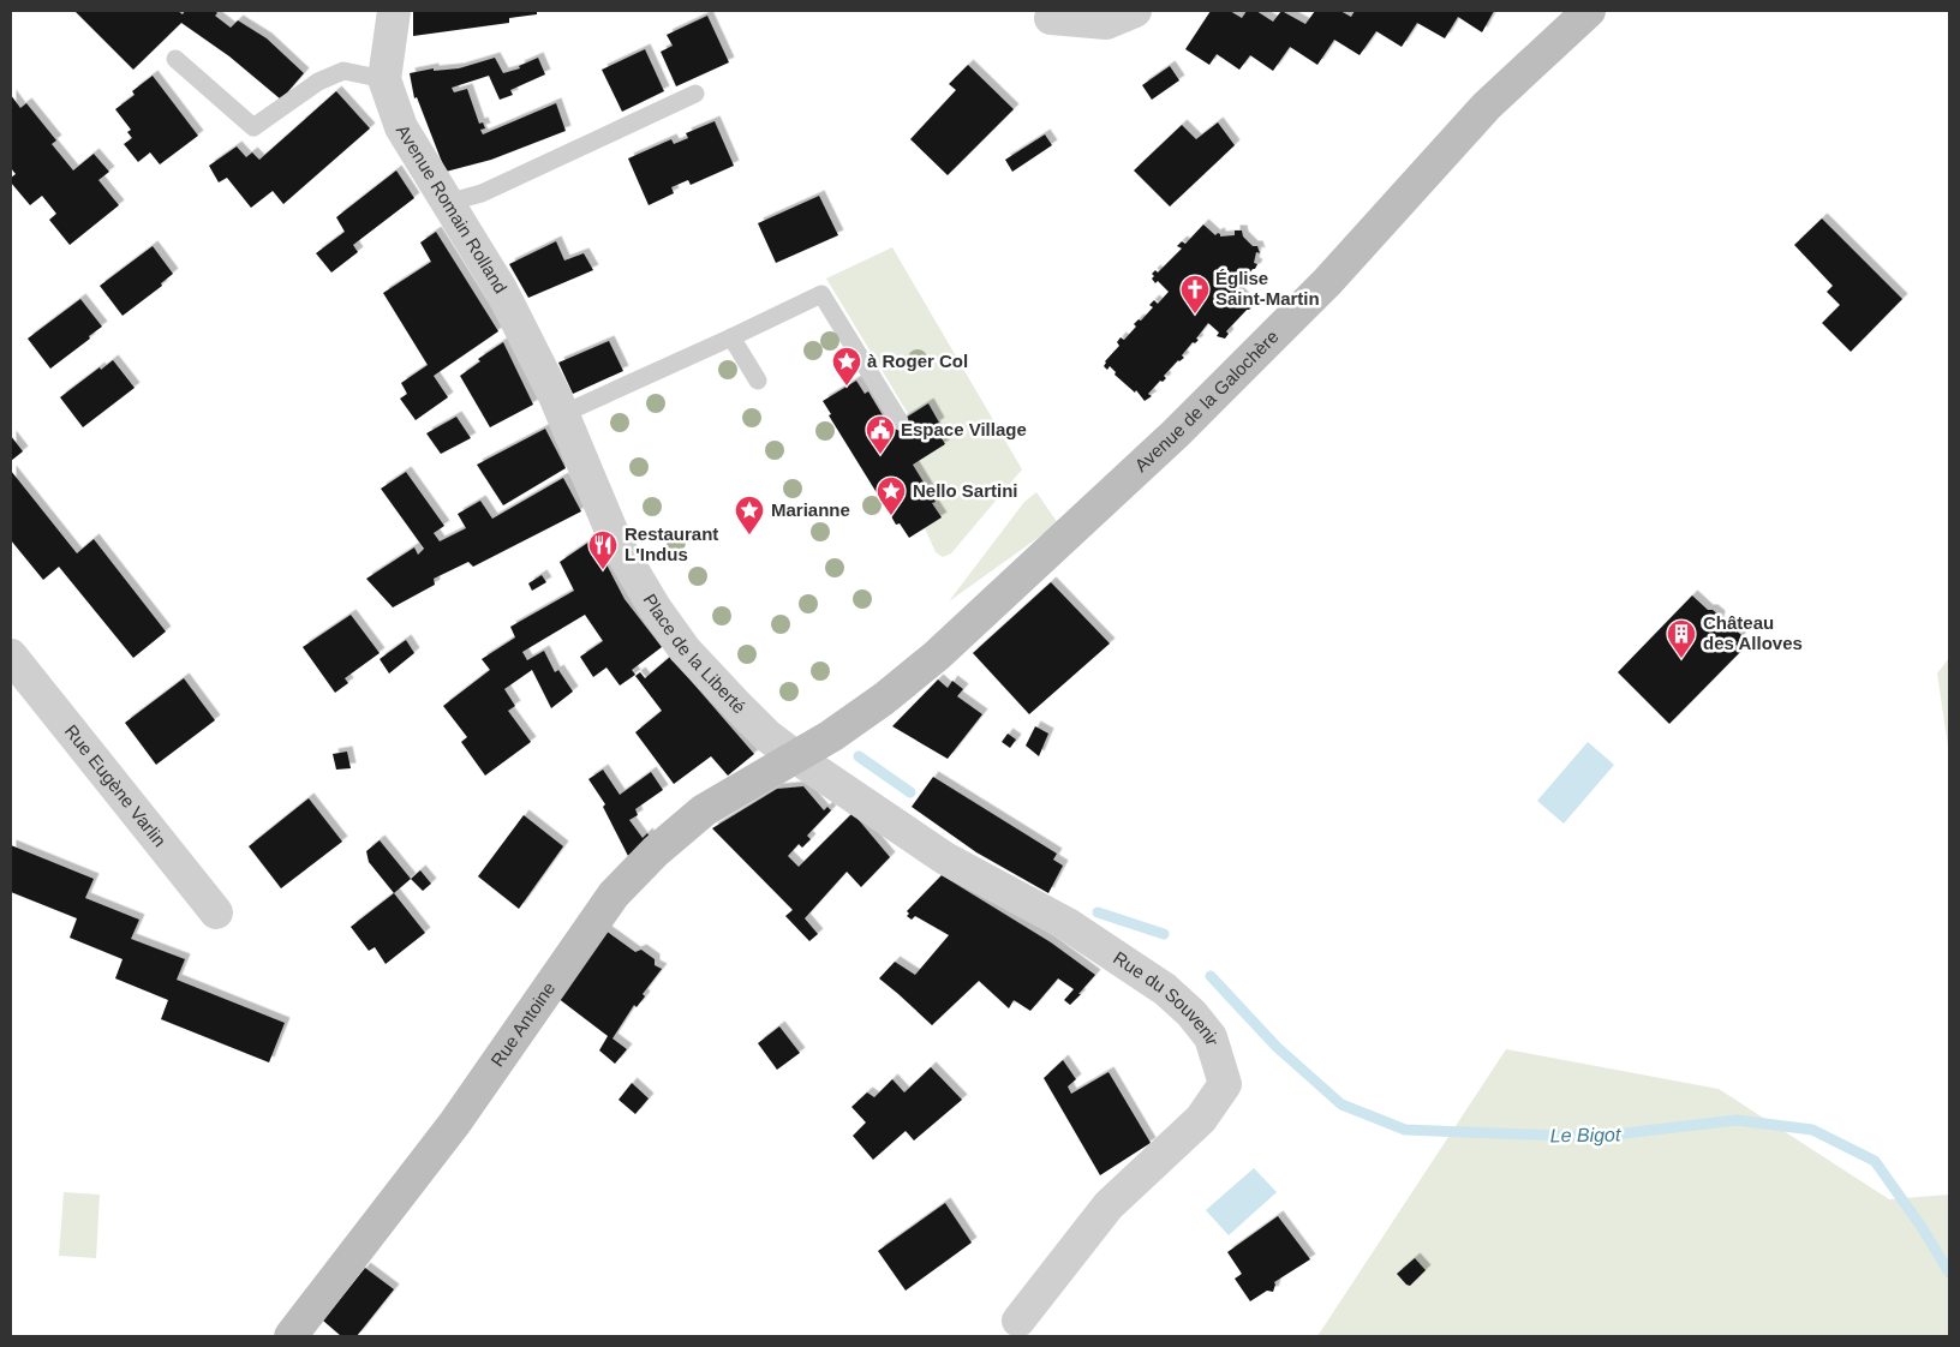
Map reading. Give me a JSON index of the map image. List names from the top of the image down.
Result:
{
  "streets": {
    "street": [
      "Avenue Romain Rolland",
      "Avenue de la Galochère",
      "Place de la Liberté",
      "Rue Eugène Varlin",
      "Rue du Souvenir",
      "Rue Antoine"
    ]
  },
  "crossings": [
    ["Avenue Romain Rolland", "Place de la Liberté"],
    ["Avenue de la Galochère", "Place de la Liberté"],
    ["Avenue de la Galochère", "Rue du Souvenir"],
    ["Avenue de la Galochère", "Rue Antoine"],
    ["Place de la Liberté", "Rue du Souvenir"],
    ["Place de la Liberté", "Rue Antoine"],
    ["Rue du Souvenir", "Rue Antoine"]
  ],
  "water": ["Le Bigot"],
  "places": {
    "church": ["Église Saint-Martin"],
    "place": ["à Roger Col", "Nello Sartini", "Marianne"],
    "public building": ["Espace Village"],
    "restaurant": ["Restaurant L'Indus"],
    "building": ["Château des Alloves"]
  }
}
